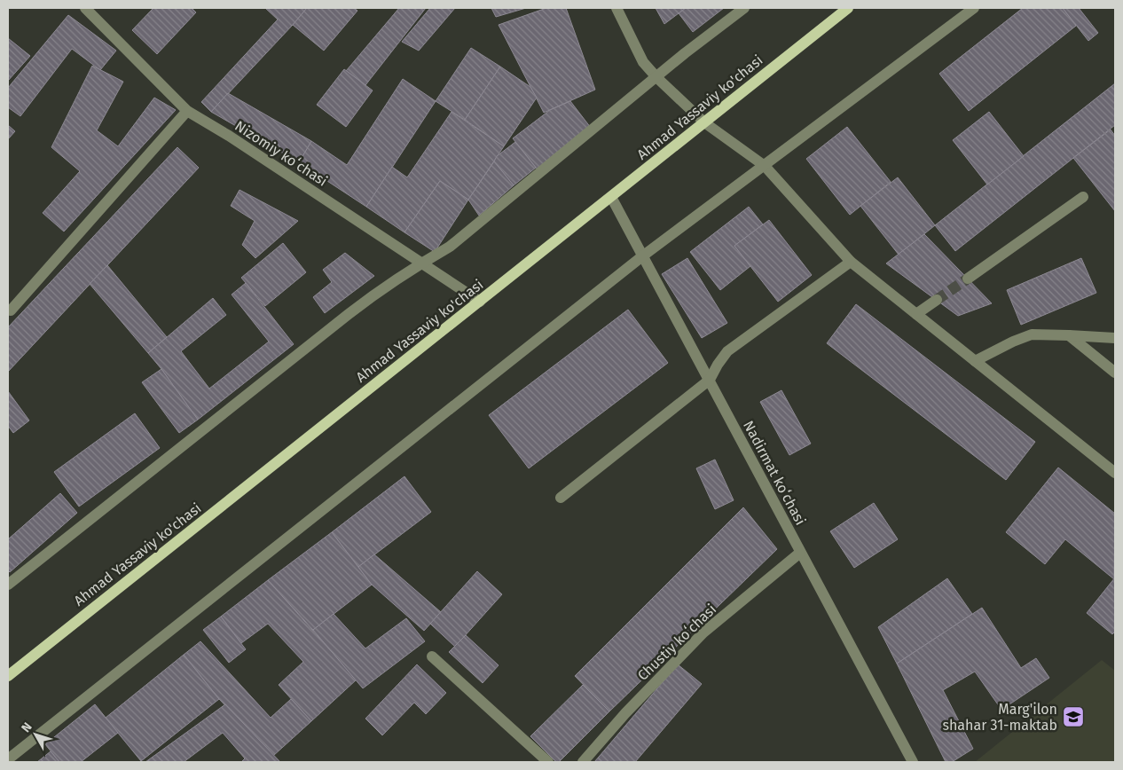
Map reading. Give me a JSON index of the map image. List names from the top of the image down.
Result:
{
  "streets": {
    "main road": ["Ahmad Yassaviy ko'chasi"],
    "street": ["Nizomiy koʻchasi", "Nadirmat koʻchasi", "Chustiy koʻchasi"]
  },
  "crossings": [
    ["Ahmad Yassaviy ko'chasi", "Nizomiy koʻchasi"],
    ["Ahmad Yassaviy ko'chasi", "Nadirmat koʻchasi"],
    ["Nadirmat koʻchasi", "Chustiy koʻchasi"]
  ],
  "places": {
    "school or university": ["Marg'ilon shahar 31-maktab"]
  },
  "north": "top left"
}
